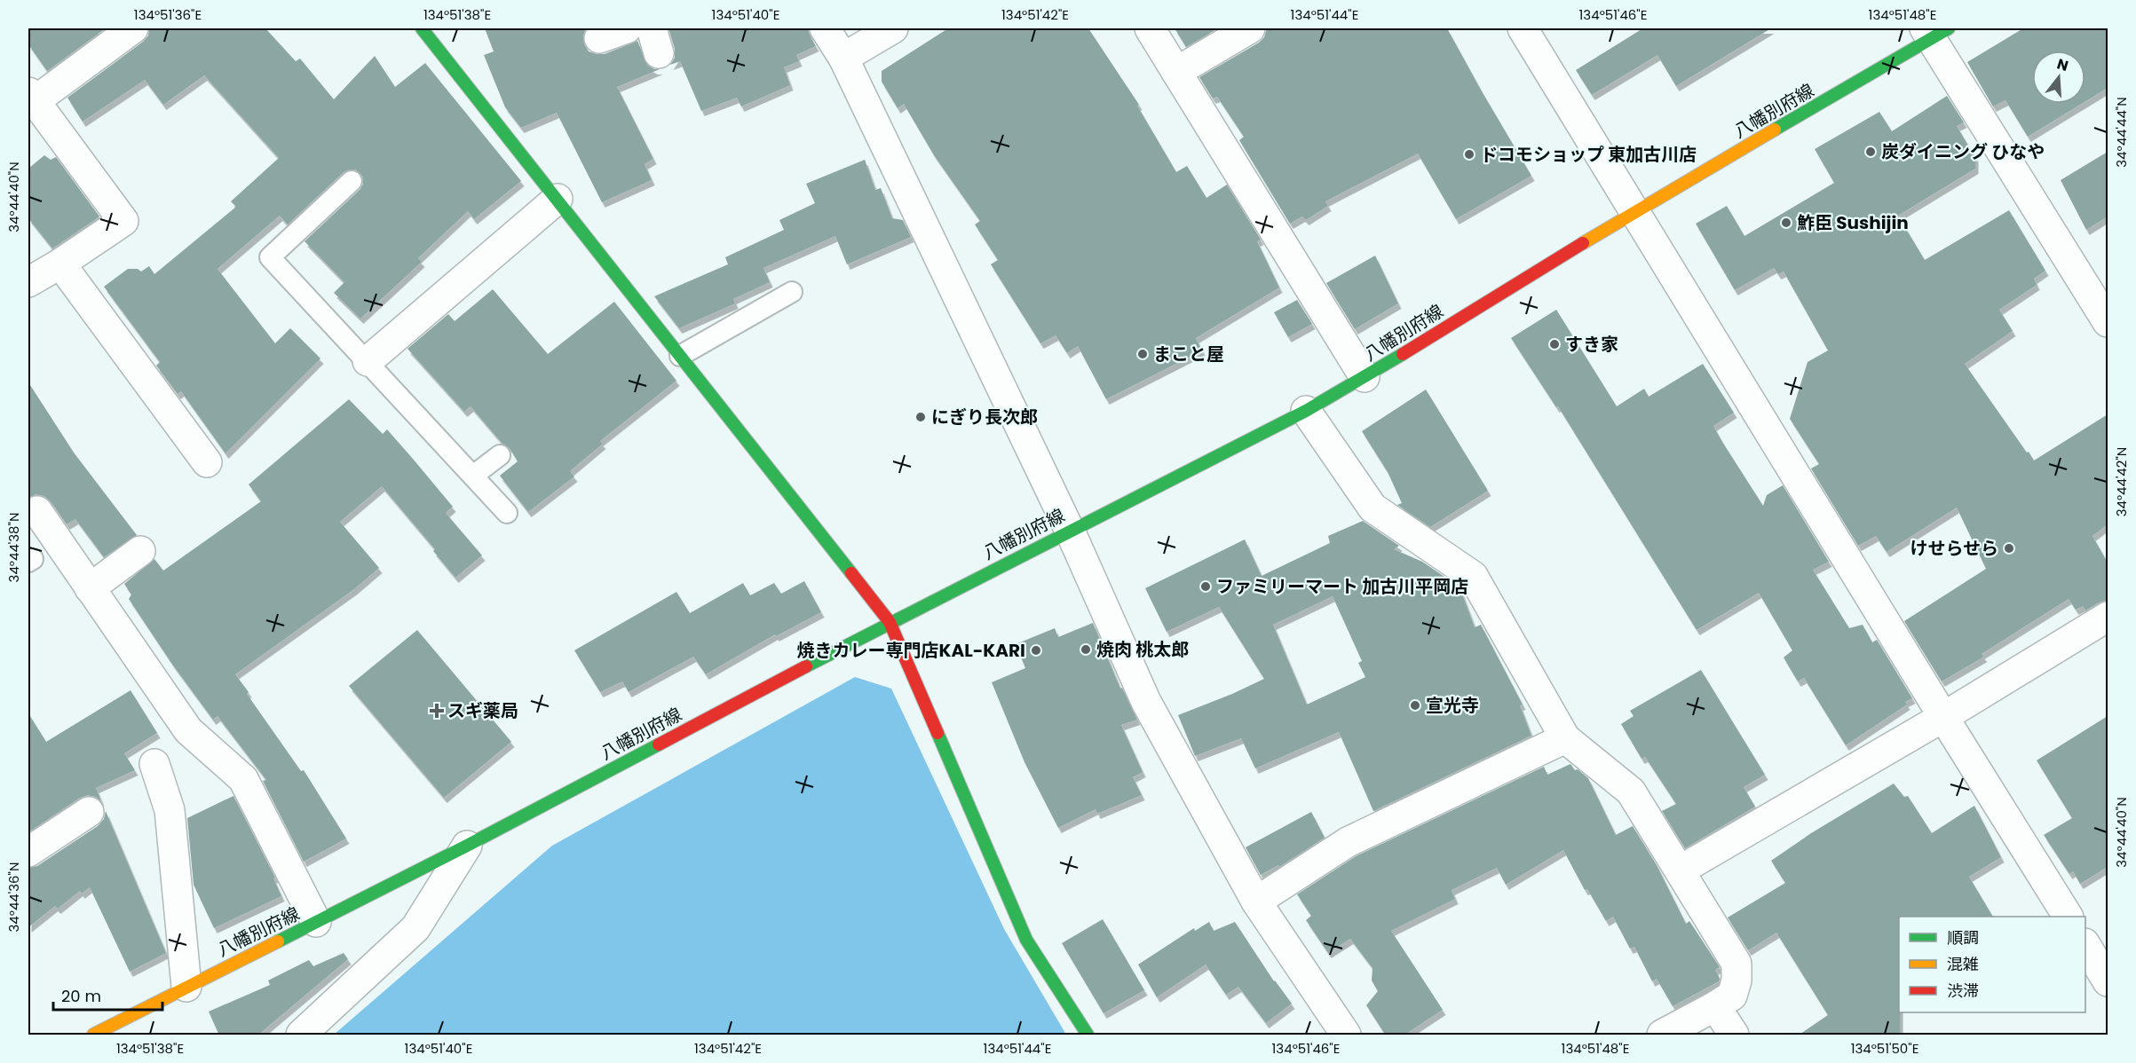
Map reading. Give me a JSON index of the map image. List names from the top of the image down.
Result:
{
  "streets": {
    "main road": ["八幡別府線"]
  },
  "places": {
    "other": [
      "炭ダイニング ひなや",
      "ドコモショップ 東加古川店",
      "鮓臣 Sushijin",
      "すき家",
      "まこと屋",
      "にぎり長次郎",
      "けせらせら",
      "ファミリーマート 加古川平岡店",
      "焼肉 桃太郎",
      "焼きカレー専門店KAL-KARI",
      "宣光寺"
    ],
    "health": ["スギ薬局"]
  },
  "legend": ["順調", "混雑", "渋滞"],
  "scale_bar": "20 m",
  "north": "top",
  "coordinates": [
    "134°51'36\"E",
    "134°51'38\"E",
    "134°51'40\"E",
    "134°51'42\"E",
    "134°51'44\"E",
    "134°51'46\"E",
    "134°51'48\"E",
    "34°44'44\"N",
    "34°44'40\"N",
    "34°44'42\"N",
    "34°44'38\"N",
    "34°44'36\"N",
    "134°51'50\"E"
  ]
}
